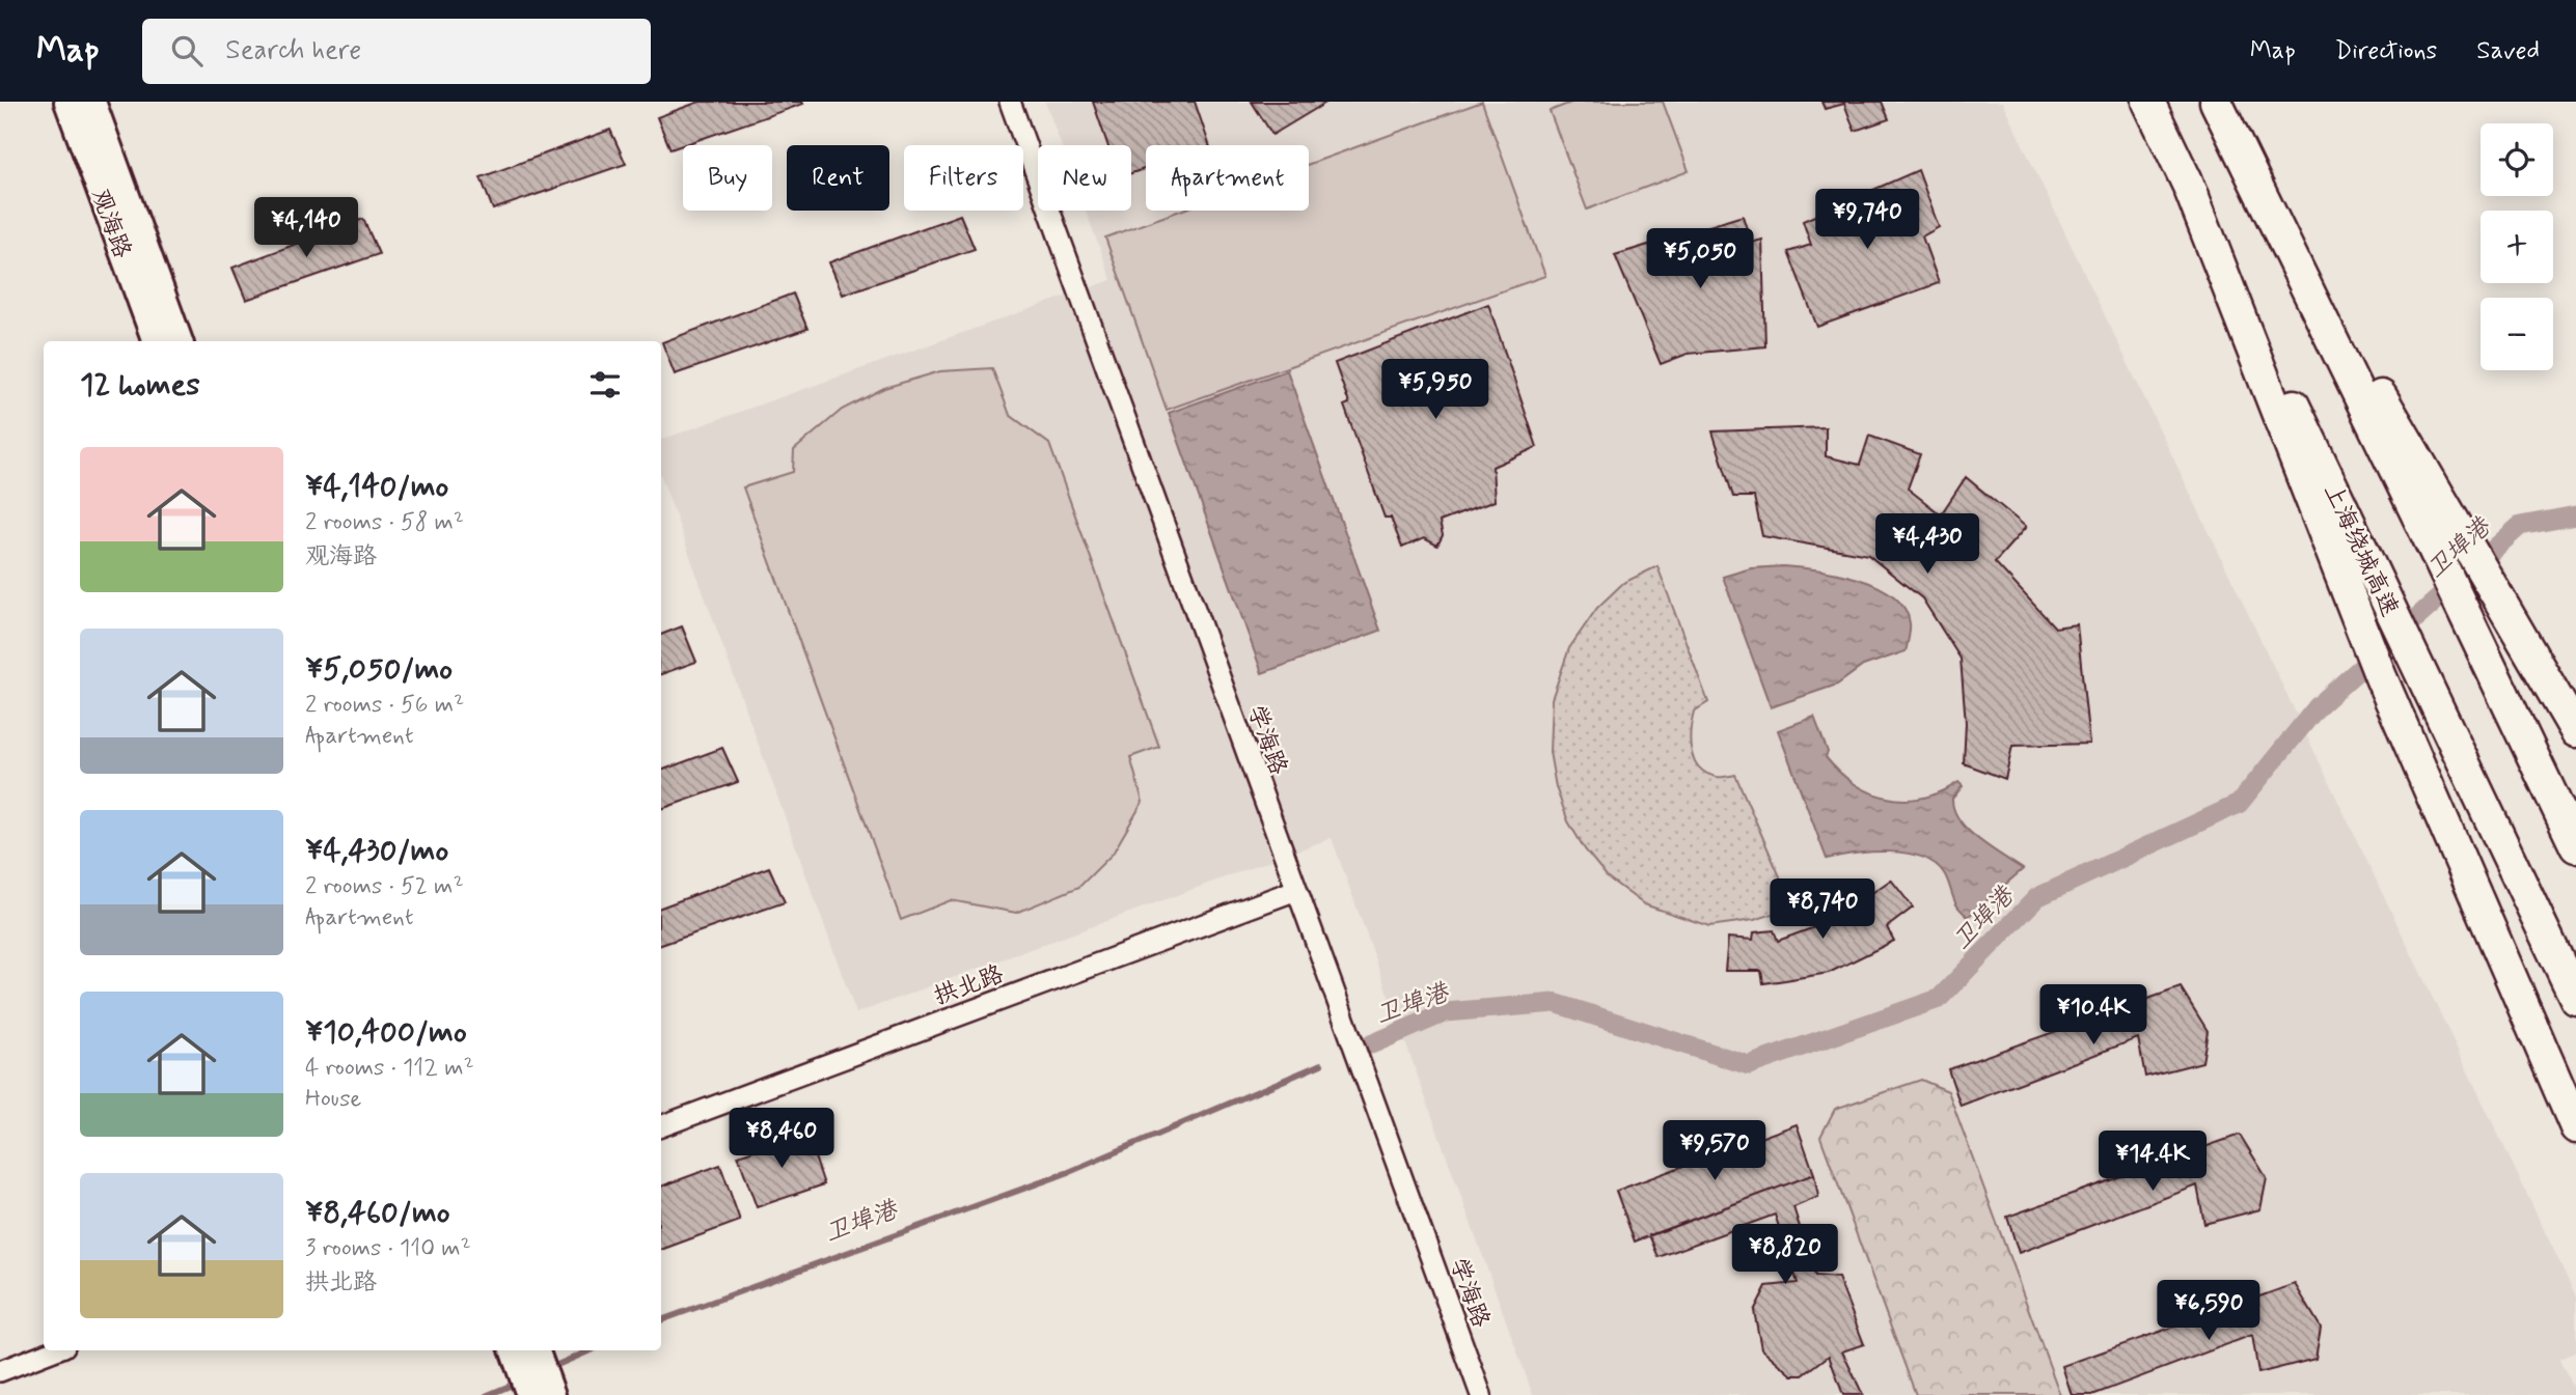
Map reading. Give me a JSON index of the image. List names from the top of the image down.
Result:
{
  "streets": {
    "highway": ["上海绕城高速"],
    "main road": ["观海路"],
    "street": ["学海路", "拱北路"]
  },
  "crossings": [
    ["学海路", "拱北路"]
  ],
  "water": ["卫埠港"],
  "page": {
    "header": "Map",
    "search": "Search here",
    "nav": ["Map", "Directions", "Saved"],
    "map_buttons": ["+", "−"],
    "chip": [
      "Buy",
      "Rent",
      "Filters",
      "New",
      "Apartment"
    ],
    "price": [
      "¥9,740",
      "¥4,140",
      "¥5,050",
      "¥5,950",
      "¥4,430",
      "¥8,740",
      "¥10.4K",
      "¥8,460",
      "¥9,570",
      "¥14.4K",
      "¥8,820",
      "¥6,590"
    ],
    "heading": "12 homes",
    "list": [
      {
        "name": "¥4,140/mo",
        "note": "2 rooms · 58 m² · 观海路"
      },
      {
        "name": "¥5,050/mo",
        "note": "2 rooms · 56 m² · Apartment"
      },
      {
        "name": "¥4,430/mo",
        "note": "2 rooms · 52 m² · Apartment"
      },
      {
        "name": "¥10,400/mo",
        "note": "4 rooms · 112 m² · House"
      },
      {
        "name": "¥8,460/mo",
        "note": "3 rooms · 110 m² · 拱北路"
      }
    ]
  }
}
